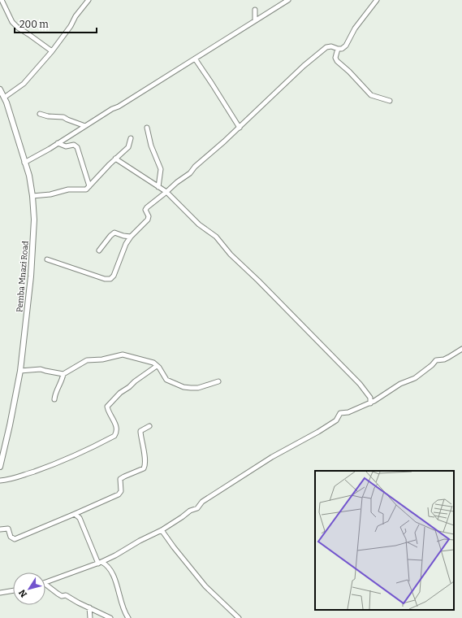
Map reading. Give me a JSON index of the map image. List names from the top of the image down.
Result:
{
  "streets": {
    "main road": ["Pemba Mnazi Road"]
  },
  "scale_bar": "200 m",
  "north": "bottom left"
}
